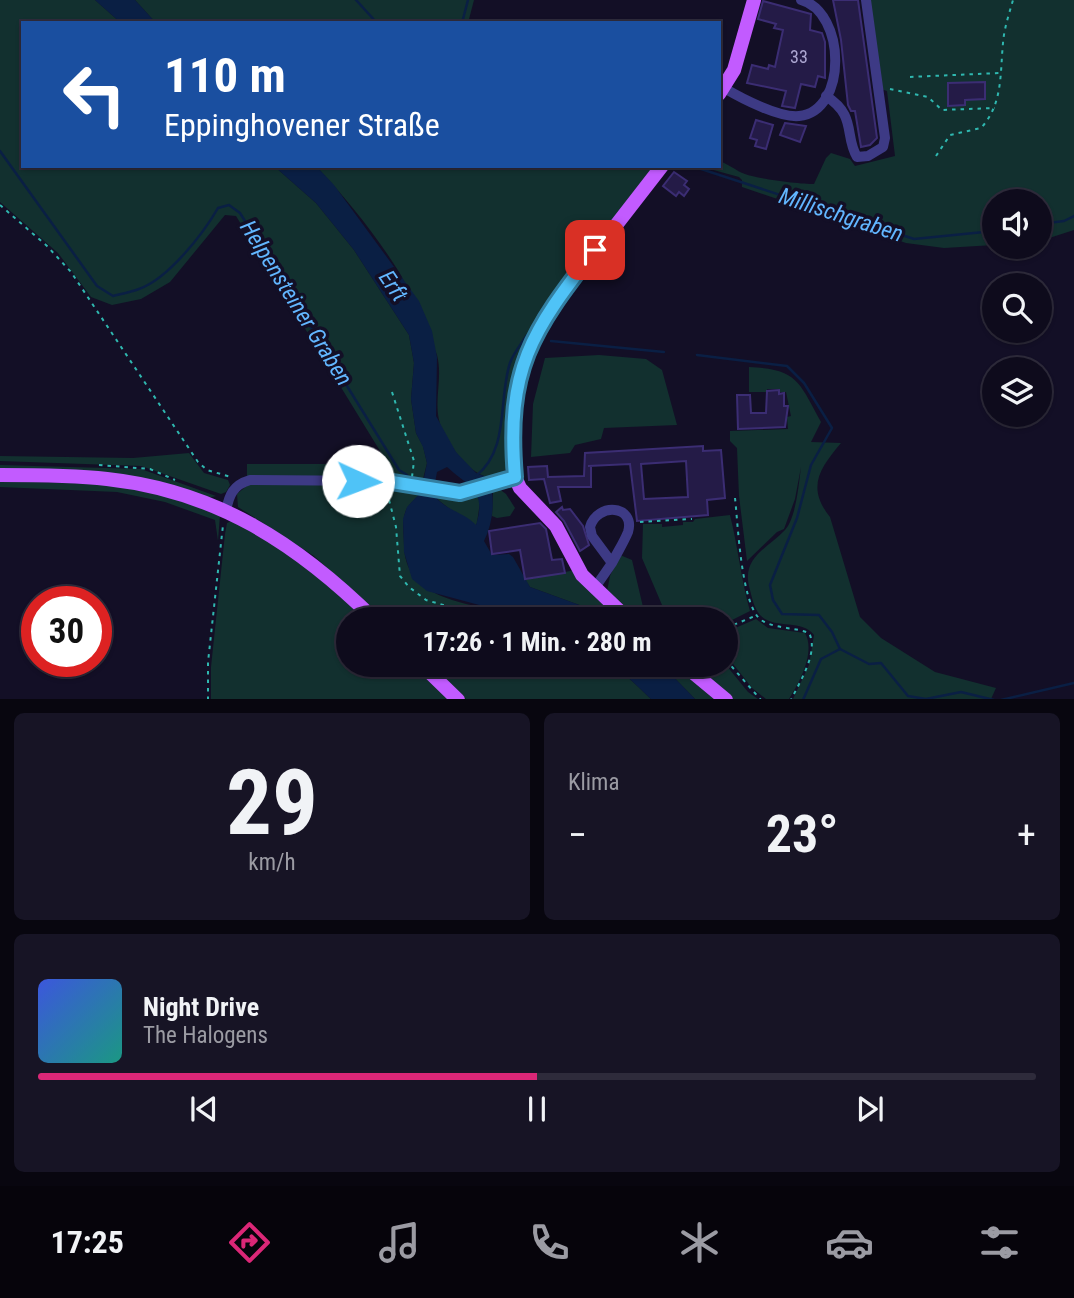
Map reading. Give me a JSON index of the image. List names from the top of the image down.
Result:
{
  "water": ["Millischgraben", "Erft", "Helpensteiner Graben"],
  "house_numbers": ["33"],
  "page": {
    "turn": ["110 m", "Eppinghovener Straße"],
    "limit": "30",
    "trip": "17:26 · 1 Min. · 280 m",
    "tile": [
      ["29", "km/h"],
      "Klima"
    ],
    "heat": ["−", "23°", "+"],
    "song": ["Night Drive", "The Halogens"],
    "tabs": "17:25"
  }
}
